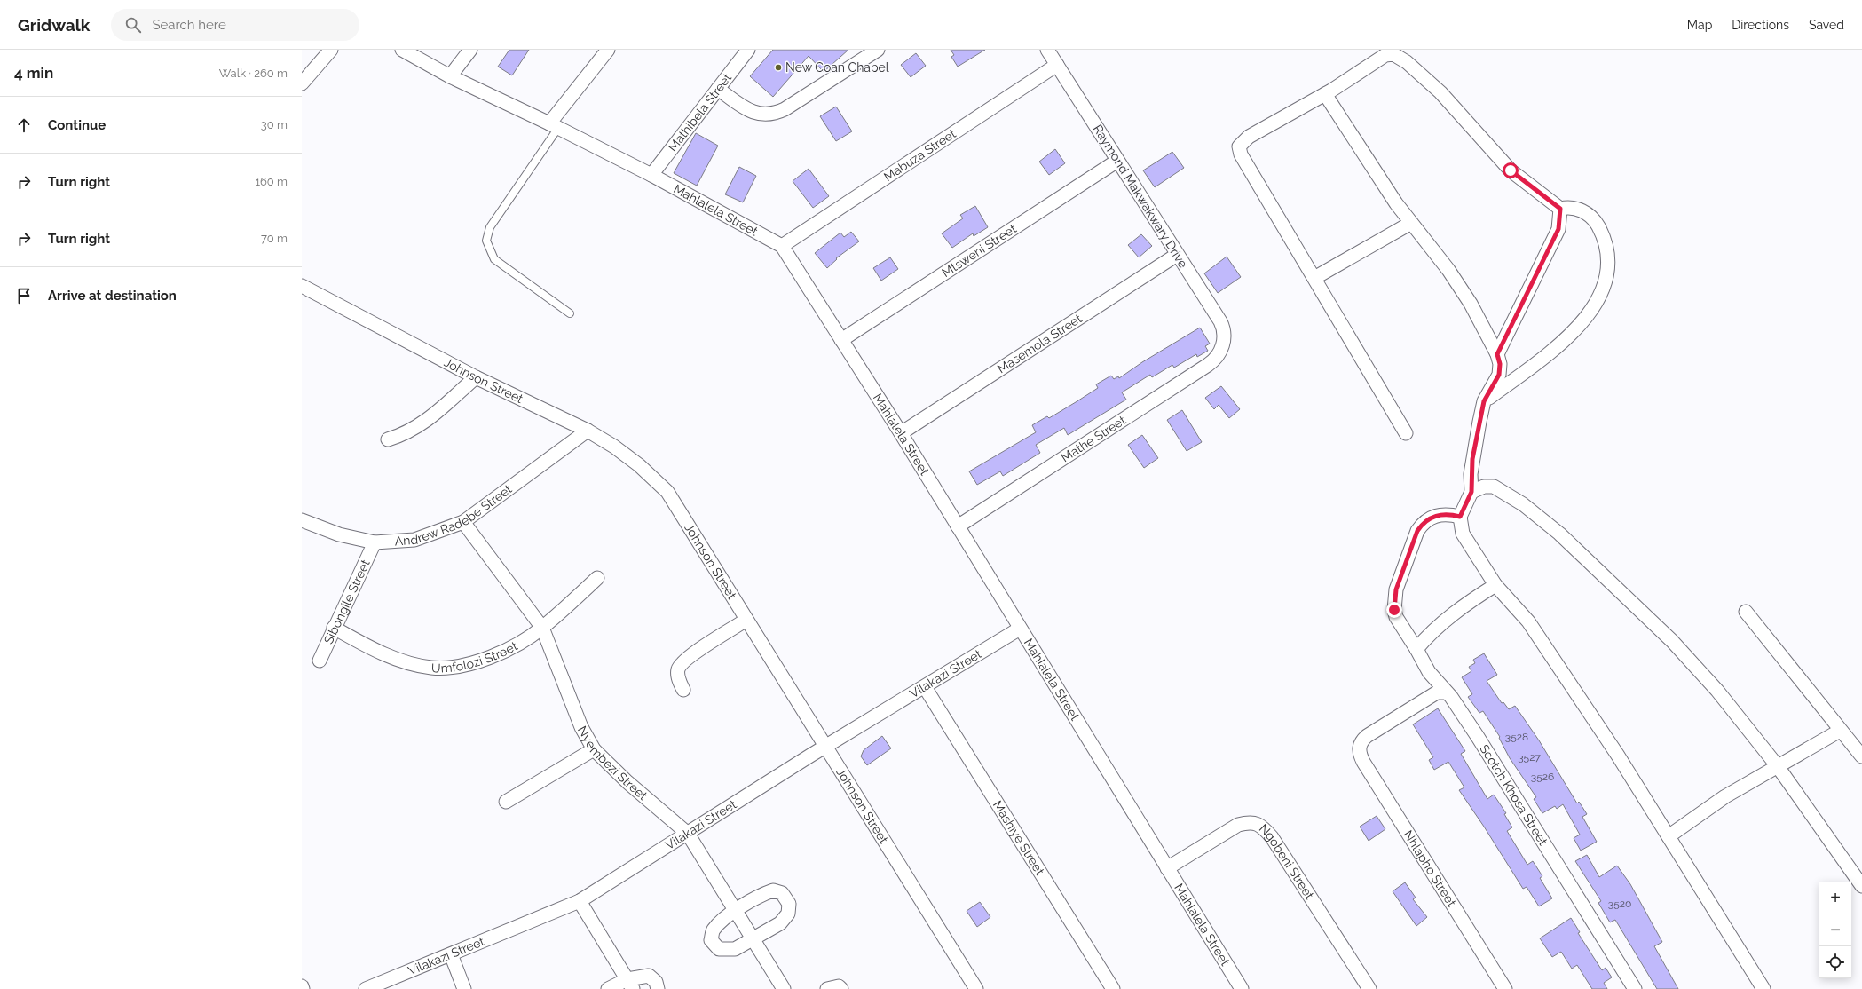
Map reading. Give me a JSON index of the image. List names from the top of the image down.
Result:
{
  "streets": {
    "street": [
      "Mathibela Street",
      "Mabuza Street",
      "Raymond Makwakwary Drive",
      "Mahlalela Street",
      "Mtsweni Street",
      "Masemola Street",
      "Johnson Street",
      "Mathe Street",
      "Andrew Radebe Street",
      "Sibongile Street",
      "Umfolozi Street",
      "Vilakazi Street",
      "Nyembezi Street",
      "Scotch Khosa Street",
      "Mashiye Street",
      "Ngobeni Street",
      "Nhlapho Street"
    ]
  },
  "crossings": [
    ["Mathibela Street", "Mahlalela Street"],
    ["Mabuza Street", "Raymond Makwakwary Drive"],
    ["Mabuza Street", "Mahlalela Street"],
    ["Raymond Makwakwary Drive", "Mtsweni Street"],
    ["Raymond Makwakwary Drive", "Masemola Street"],
    ["Raymond Makwakwary Drive", "Mathe Street"],
    ["Mahlalela Street", "Mtsweni Street"],
    ["Mahlalela Street", "Masemola Street"],
    ["Mahlalela Street", "Mathe Street"],
    ["Mahlalela Street", "Vilakazi Street"],
    ["Mahlalela Street", "Ngobeni Street"],
    ["Johnson Street", "Andrew Radebe Street"],
    ["Johnson Street", "Vilakazi Street"],
    ["Andrew Radebe Street", "Sibongile Street"],
    ["Andrew Radebe Street", "Nyembezi Street"],
    ["Sibongile Street", "Umfolozi Street"],
    ["Umfolozi Street", "Nyembezi Street"],
    ["Vilakazi Street", "Nyembezi Street"],
    ["Vilakazi Street", "Mashiye Street"],
    ["Scotch Khosa Street", "Nhlapho Street"]
  ],
  "places": ["New Coan Chapel"],
  "house_numbers": [
    "3528",
    "3527",
    "3526",
    "3520"
  ],
  "page": {
    "header": "Gridwalk",
    "search": "Search here",
    "nav": ["Map", "Directions", "Saved"],
    "heading": ["4 min", "Walk · 260 m"],
    "list": [
      ["Continue", "30 m"],
      ["Turn right", "160 m"],
      ["Turn right", "70 m"],
      "Arrive at destination"
    ],
    "map_buttons": ["+", "−"]
  }
}
